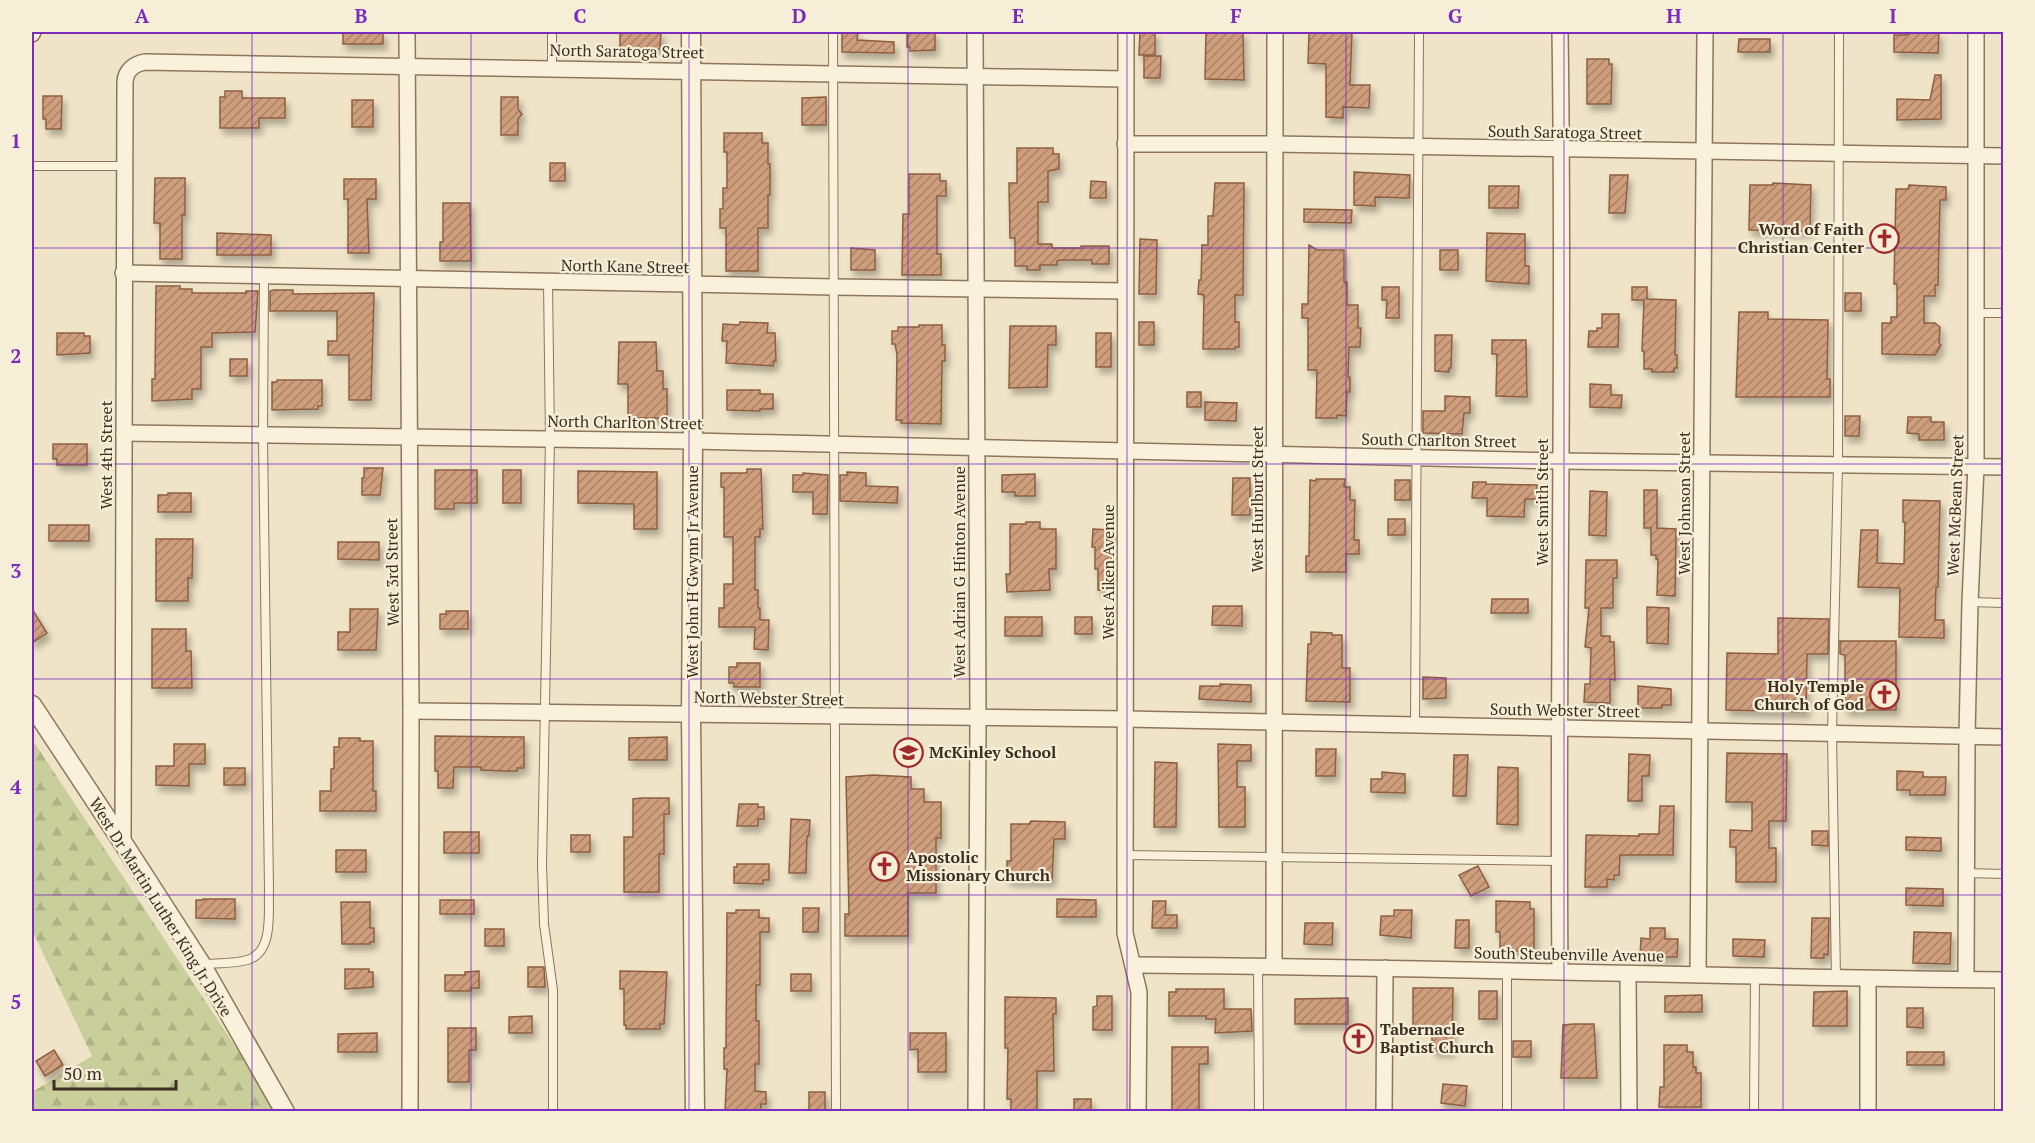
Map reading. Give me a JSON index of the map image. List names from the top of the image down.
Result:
{
  "streets": {
    "street": [
      "North Saratoga Street",
      "South Saratoga Street",
      "North Kane Street",
      "North Charlton Street",
      "South Charlton Street",
      "West 4th Street",
      "West Hurlburt Street",
      "West Smith Street",
      "West Johnson Street",
      "West McBean Street",
      "West 3rd Street",
      "West John H Gwynn Jr Avenue",
      "West Adrian G Hinton Avenue",
      "West Aiken Avenue",
      "North Webster Street",
      "South Webster Street",
      "West Dr Martin Luther King Jr Drive",
      "South Steubenville Avenue"
    ]
  },
  "crossings": [
    ["North Saratoga Street", "West 4th Street"],
    ["North Saratoga Street", "West 3rd Street"],
    ["North Saratoga Street", "West John H Gwynn Jr Avenue"],
    ["North Saratoga Street", "West Adrian G Hinton Avenue"],
    ["North Saratoga Street", "West Aiken Avenue"],
    ["South Saratoga Street", "West Hurlburt Street"],
    ["South Saratoga Street", "West Smith Street"],
    ["South Saratoga Street", "West Johnson Street"],
    ["South Saratoga Street", "West McBean Street"],
    ["South Saratoga Street", "West Aiken Avenue"],
    ["North Kane Street", "West 4th Street"],
    ["North Kane Street", "West 3rd Street"],
    ["North Kane Street", "West John H Gwynn Jr Avenue"],
    ["North Kane Street", "West Adrian G Hinton Avenue"],
    ["North Kane Street", "West Aiken Avenue"],
    ["North Charlton Street", "South Charlton Street"],
    ["North Charlton Street", "West 4th Street"],
    ["North Charlton Street", "West 3rd Street"],
    ["North Charlton Street", "West John H Gwynn Jr Avenue"],
    ["North Charlton Street", "West Adrian G Hinton Avenue"],
    ["North Charlton Street", "West Aiken Avenue"],
    ["South Charlton Street", "West Hurlburt Street"],
    ["South Charlton Street", "West Smith Street"],
    ["South Charlton Street", "West Johnson Street"],
    ["South Charlton Street", "West McBean Street"],
    ["South Charlton Street", "West Aiken Avenue"],
    ["West 4th Street", "West Dr Martin Luther King Jr Drive"],
    ["West Hurlburt Street", "South Webster Street"],
    ["West Hurlburt Street", "South Steubenville Avenue"],
    ["West Smith Street", "South Webster Street"],
    ["West Smith Street", "South Steubenville Avenue"],
    ["West Johnson Street", "South Webster Street"],
    ["West Johnson Street", "South Steubenville Avenue"],
    ["West McBean Street", "South Webster Street"],
    ["West McBean Street", "South Steubenville Avenue"],
    ["West 3rd Street", "North Webster Street"],
    ["West John H Gwynn Jr Avenue", "North Webster Street"],
    ["West Adrian G Hinton Avenue", "North Webster Street"],
    ["West Aiken Avenue", "North Webster Street"],
    ["West Aiken Avenue", "South Webster Street"],
    ["West Aiken Avenue", "South Steubenville Avenue"],
    ["North Webster Street", "South Webster Street"]
  ],
  "places": {
    "church": [
      "Word of Faith Christian Center",
      "Holy Temple Church of God",
      "Apostolic Missionary Church",
      "Tabernacle Baptist Church"
    ],
    "school or university": ["McKinley School"]
  },
  "scale_bar": "50 m",
  "grid": {
    "columns": [
      "A",
      "B",
      "C",
      "D",
      "E",
      "F",
      "G",
      "H",
      "I"
    ],
    "rows": [
      "1",
      "2",
      "3",
      "4",
      "5"
    ]
  }
}
